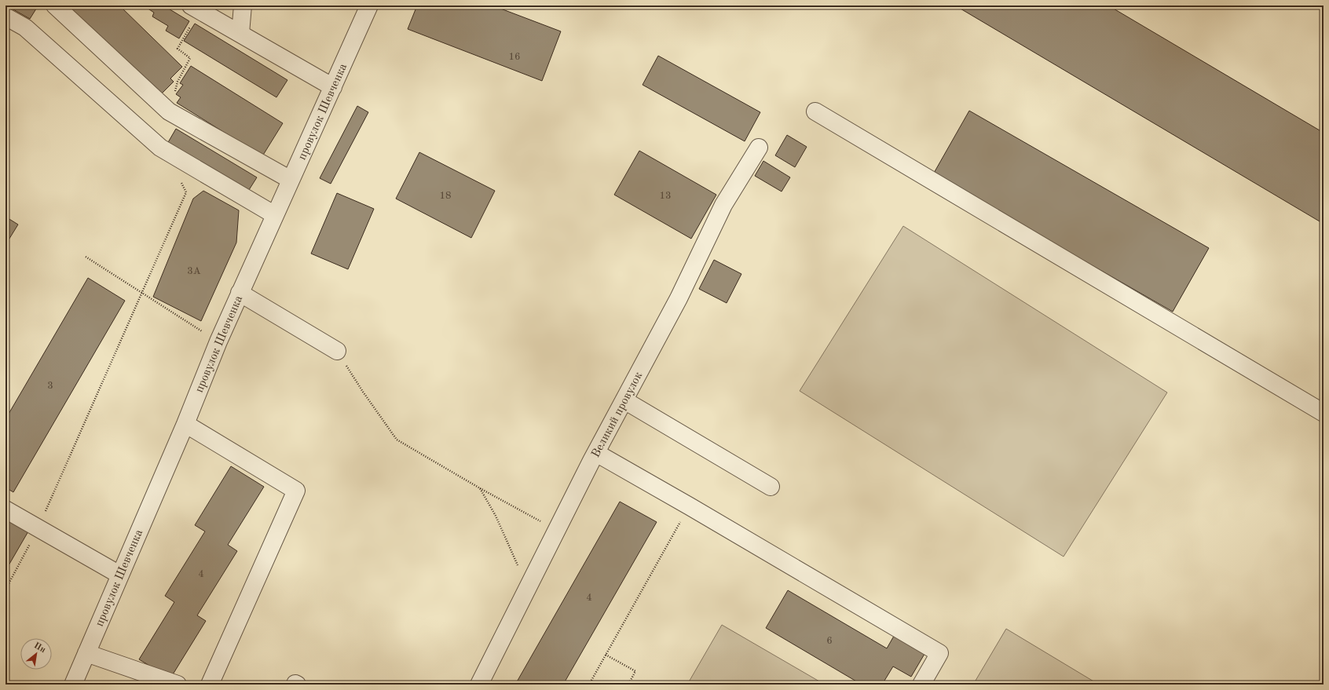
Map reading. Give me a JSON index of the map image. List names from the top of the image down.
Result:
{
  "streets": {
    "street": ["провулок Шевченка", "Великий провулок"]
  },
  "house_numbers": [
    "16",
    "18",
    "13",
    "3А",
    "3",
    "4",
    "4",
    "6"
  ],
  "north": "top right"
}
